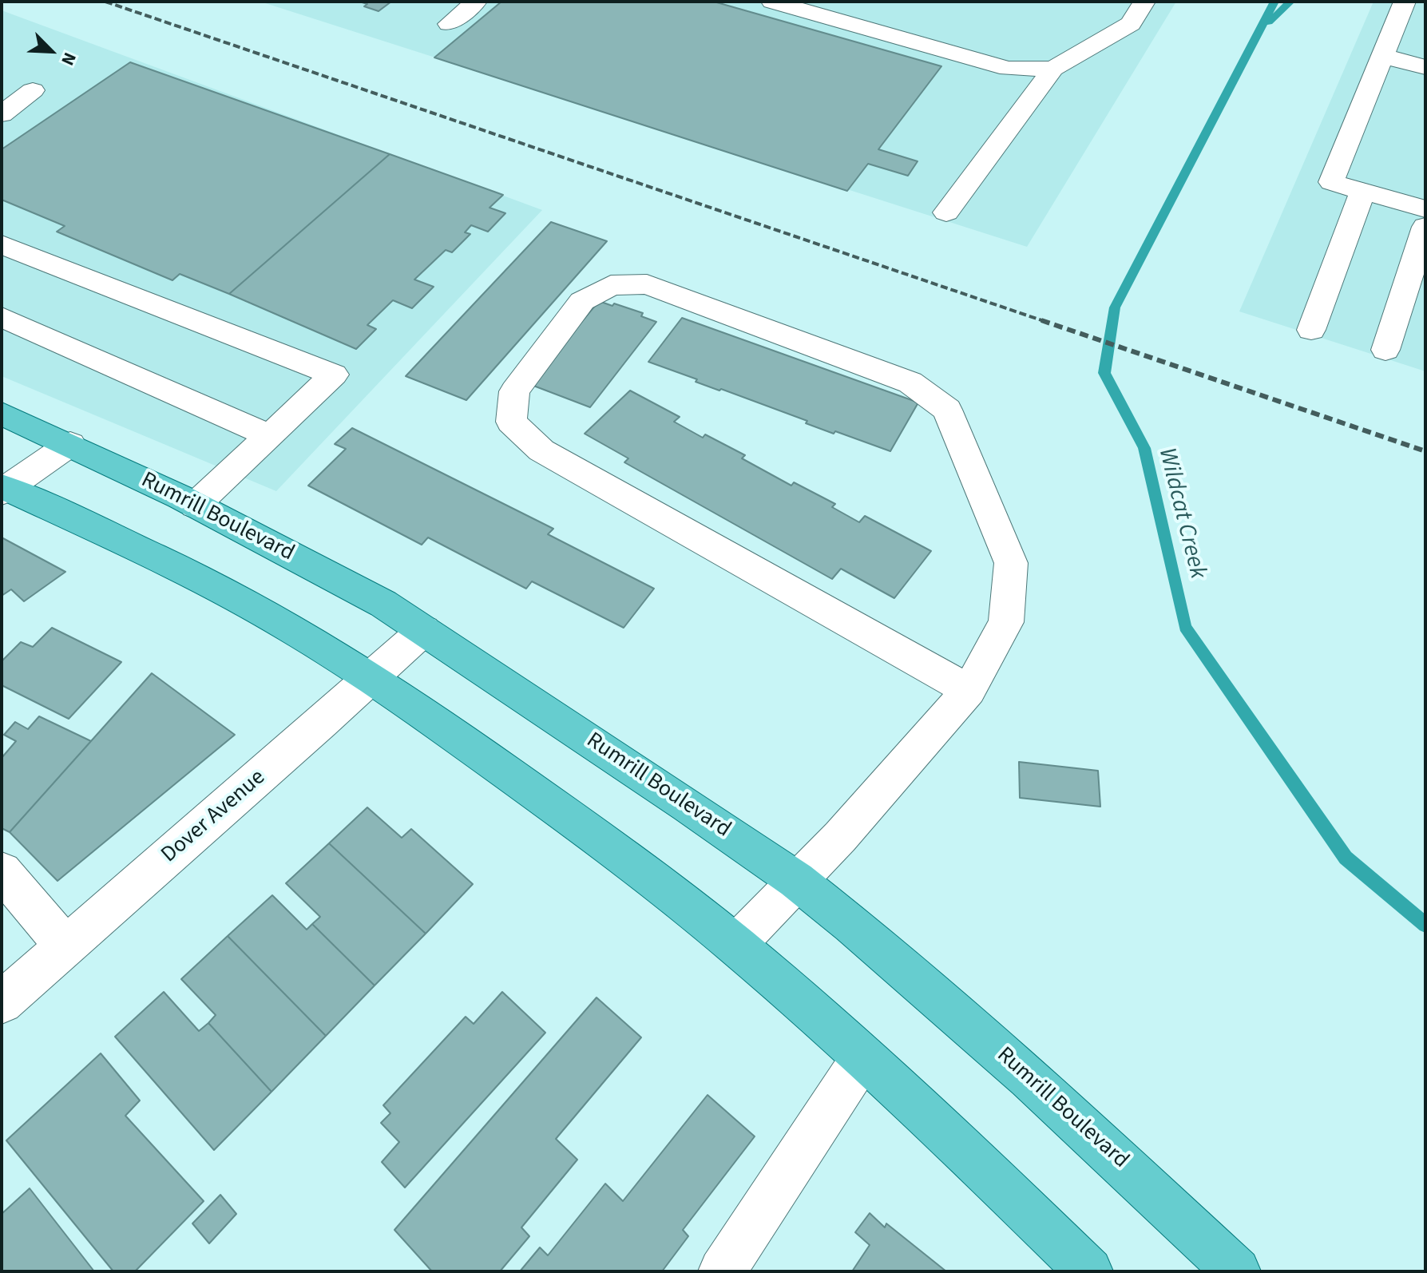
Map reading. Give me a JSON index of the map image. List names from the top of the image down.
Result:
{
  "streets": {
    "main road": ["Rumrill Boulevard"],
    "street": ["Dover Avenue"]
  },
  "crossings": [
    ["Rumrill Boulevard", "Dover Avenue"]
  ],
  "water": ["Wildcat Creek"],
  "north": "bottom right"
}
